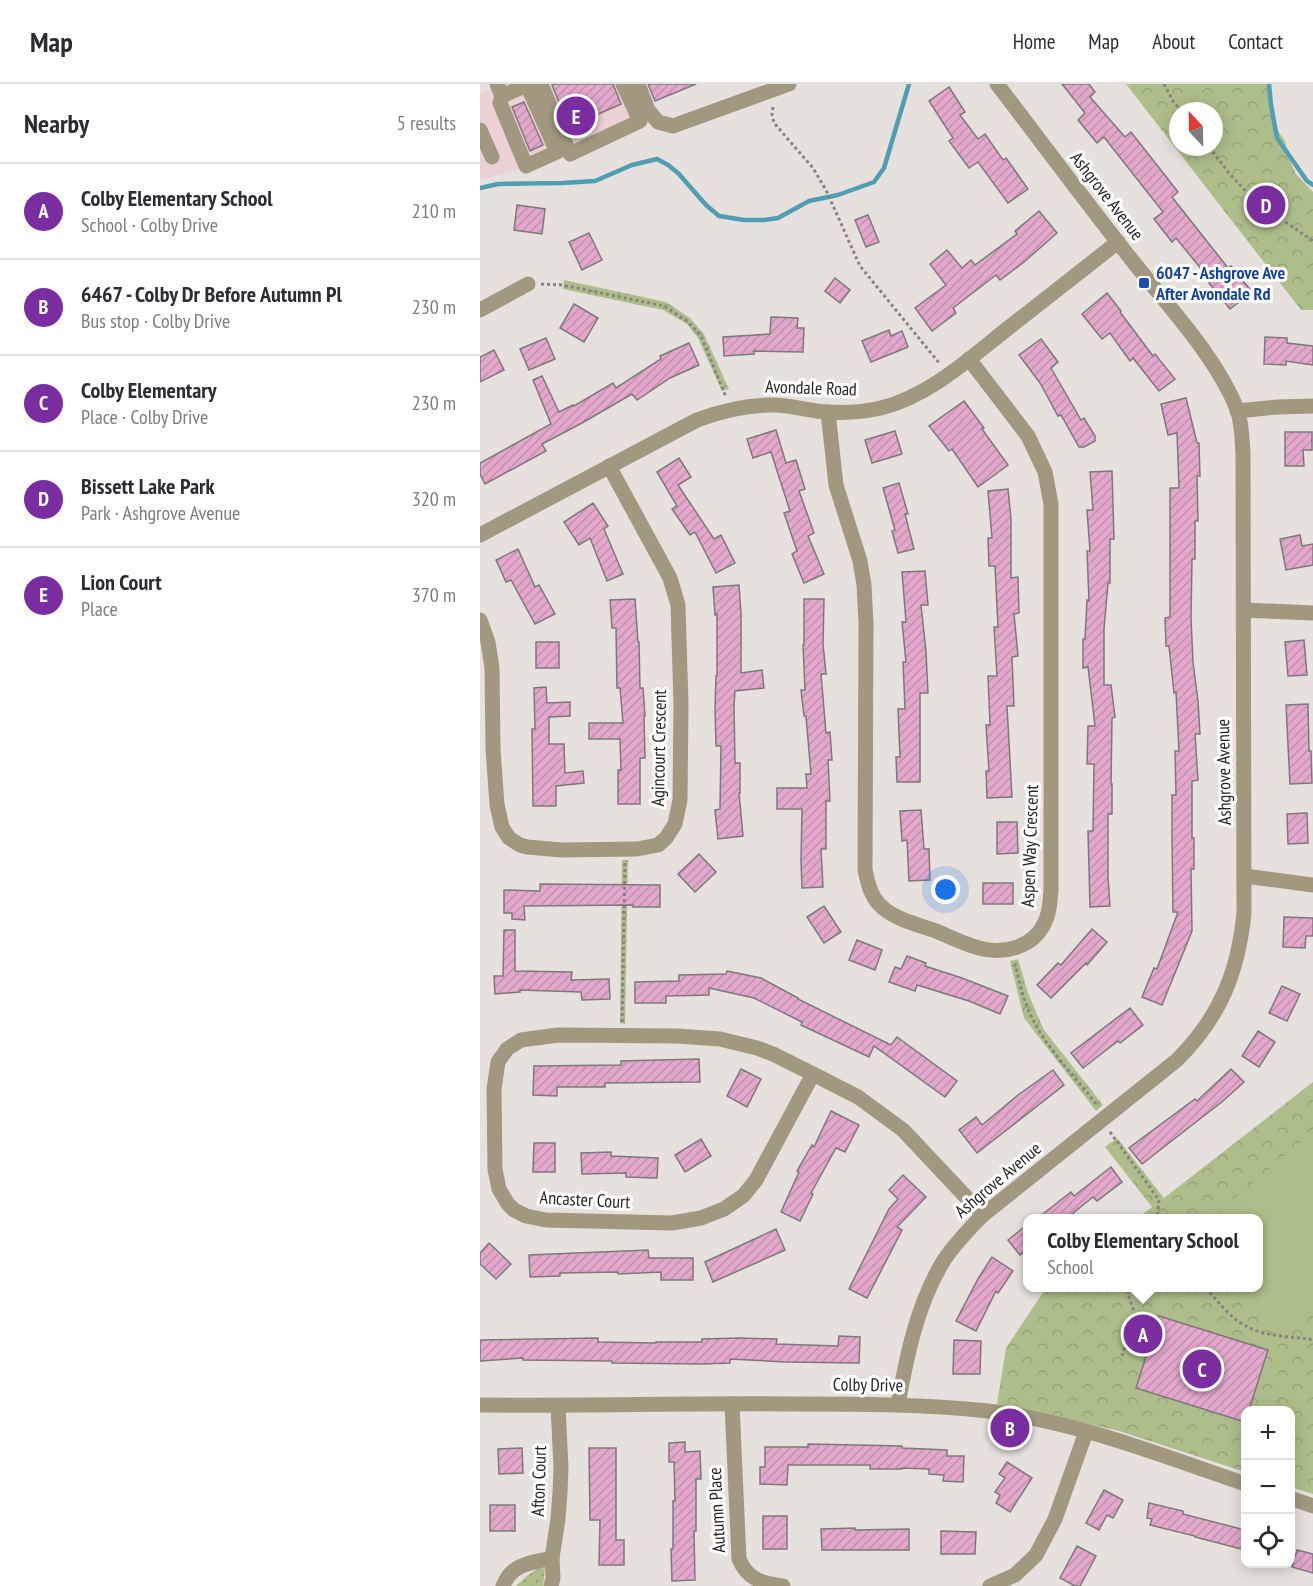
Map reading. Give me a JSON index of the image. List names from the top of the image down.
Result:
{
  "streets": {
    "street": [
      "Ashgrove Avenue",
      "Avondale Road",
      "Agincourt Crescent",
      "Aspen Way Crescent",
      "Ancaster Court",
      "Colby Drive",
      "Afton Court",
      "Autumn Place"
    ]
  },
  "crossings": [
    ["Ashgrove Avenue", "Avondale Road"],
    ["Ashgrove Avenue", "Ancaster Court"],
    ["Ashgrove Avenue", "Colby Drive"],
    ["Avondale Road", "Agincourt Crescent"],
    ["Avondale Road", "Aspen Way Crescent"],
    ["Colby Drive", "Afton Court"],
    ["Colby Drive", "Autumn Place"]
  ],
  "places": {
    "transit": ["6047 - Ashgrove Ave After Avondale Rd"]
  },
  "north": "top",
  "page": {
    "header": "Map",
    "nav": [
      "Home",
      "Map",
      "About",
      "Contact"
    ],
    "heading": ["Nearby", "5 results"],
    "pins": [
      "E",
      "D",
      "A",
      "C",
      "B"
    ],
    "list": [
      {
        "mark": "A",
        "name": "Colby Elementary School",
        "note": "School · Colby Drive",
        "value": "210 m"
      },
      {
        "mark": "B",
        "name": "6467 - Colby Dr Before Autumn Pl",
        "note": "Bus stop · Colby Drive",
        "value": "230 m"
      },
      {
        "mark": "C",
        "name": "Colby Elementary",
        "note": "Place · Colby Drive",
        "value": "230 m"
      },
      {
        "mark": "D",
        "name": "Bissett Lake Park",
        "note": "Park · Ashgrove Avenue",
        "value": "320 m"
      },
      {
        "mark": "E",
        "name": "Lion Court",
        "note": "Place",
        "value": "370 m"
      }
    ],
    "popup": ["Colby Elementary School", "School"],
    "map_buttons": ["+", "−"]
  }
}
